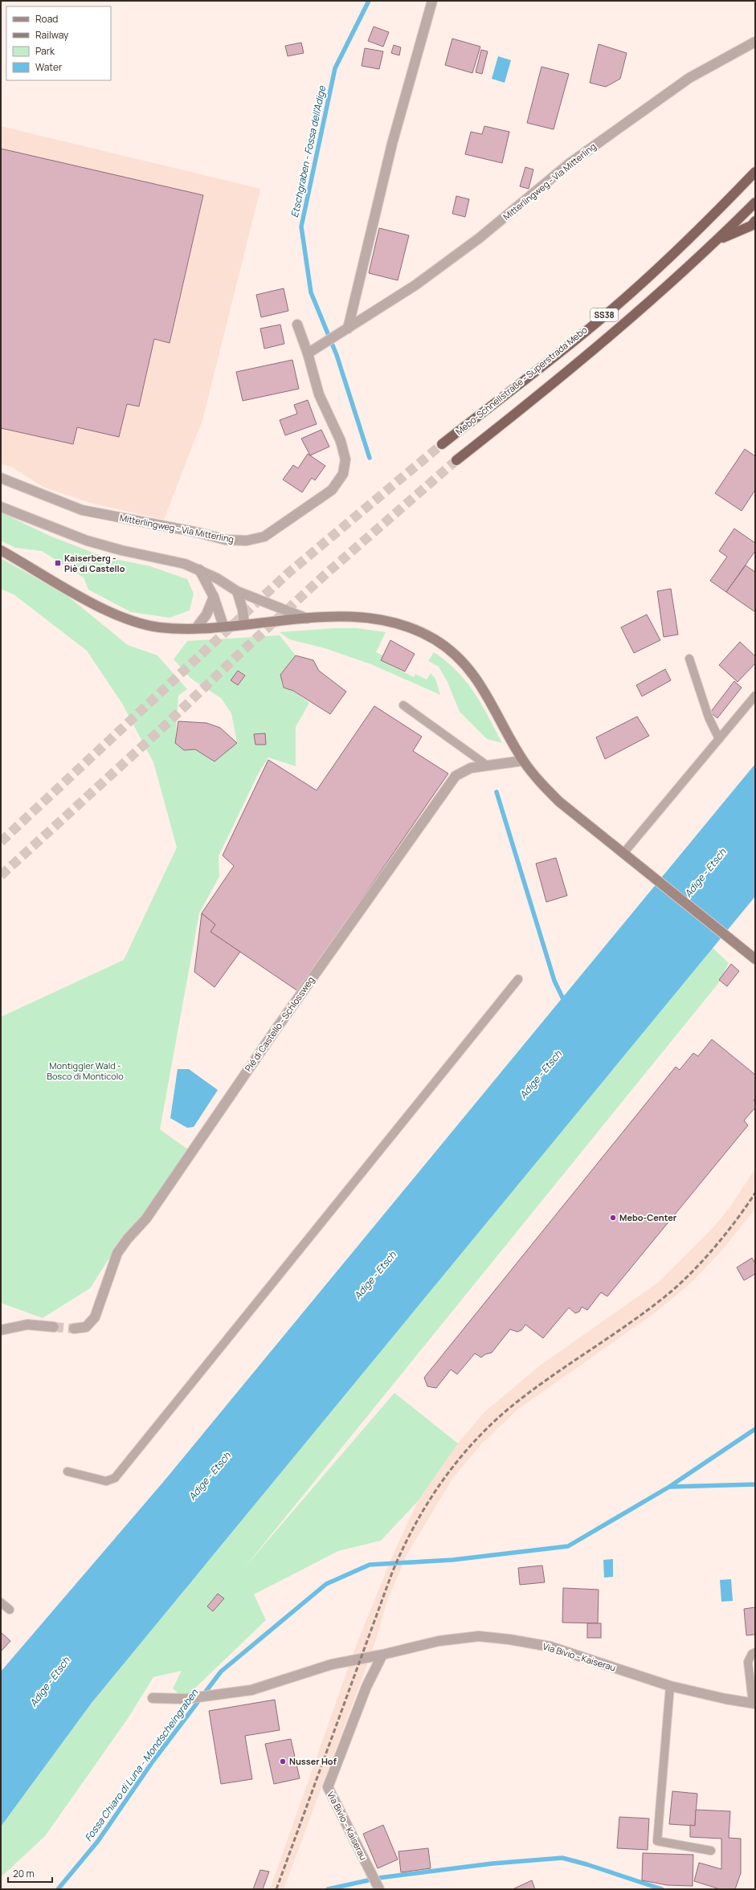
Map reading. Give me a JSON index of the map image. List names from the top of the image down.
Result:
{
  "streets": {
    "highway": ["SS38", "Mebo-Schnellstraße - Superstrada Mebo"],
    "street": ["Mitterlingweg - Via Mitterling", "Pié di Castello - Schlossweg", "Via Bivio - Kaiserau"]
  },
  "water": ["Etschgraben - Fossa dell'Adige", "Adige - Etsch", "Fossa Chiaro di Luna - Mondscheingraben"],
  "parks": ["Montiggler Wald - Bosco di Monticolo"],
  "places": {
    "transit": ["Kaiserberg - Piè di Castello"],
    "other": ["Mebo-Center", "Nusser Hof"]
  },
  "legend": [
    "Road",
    "Railway",
    "Park",
    "Water"
  ],
  "scale_bar": "20 m"
}
